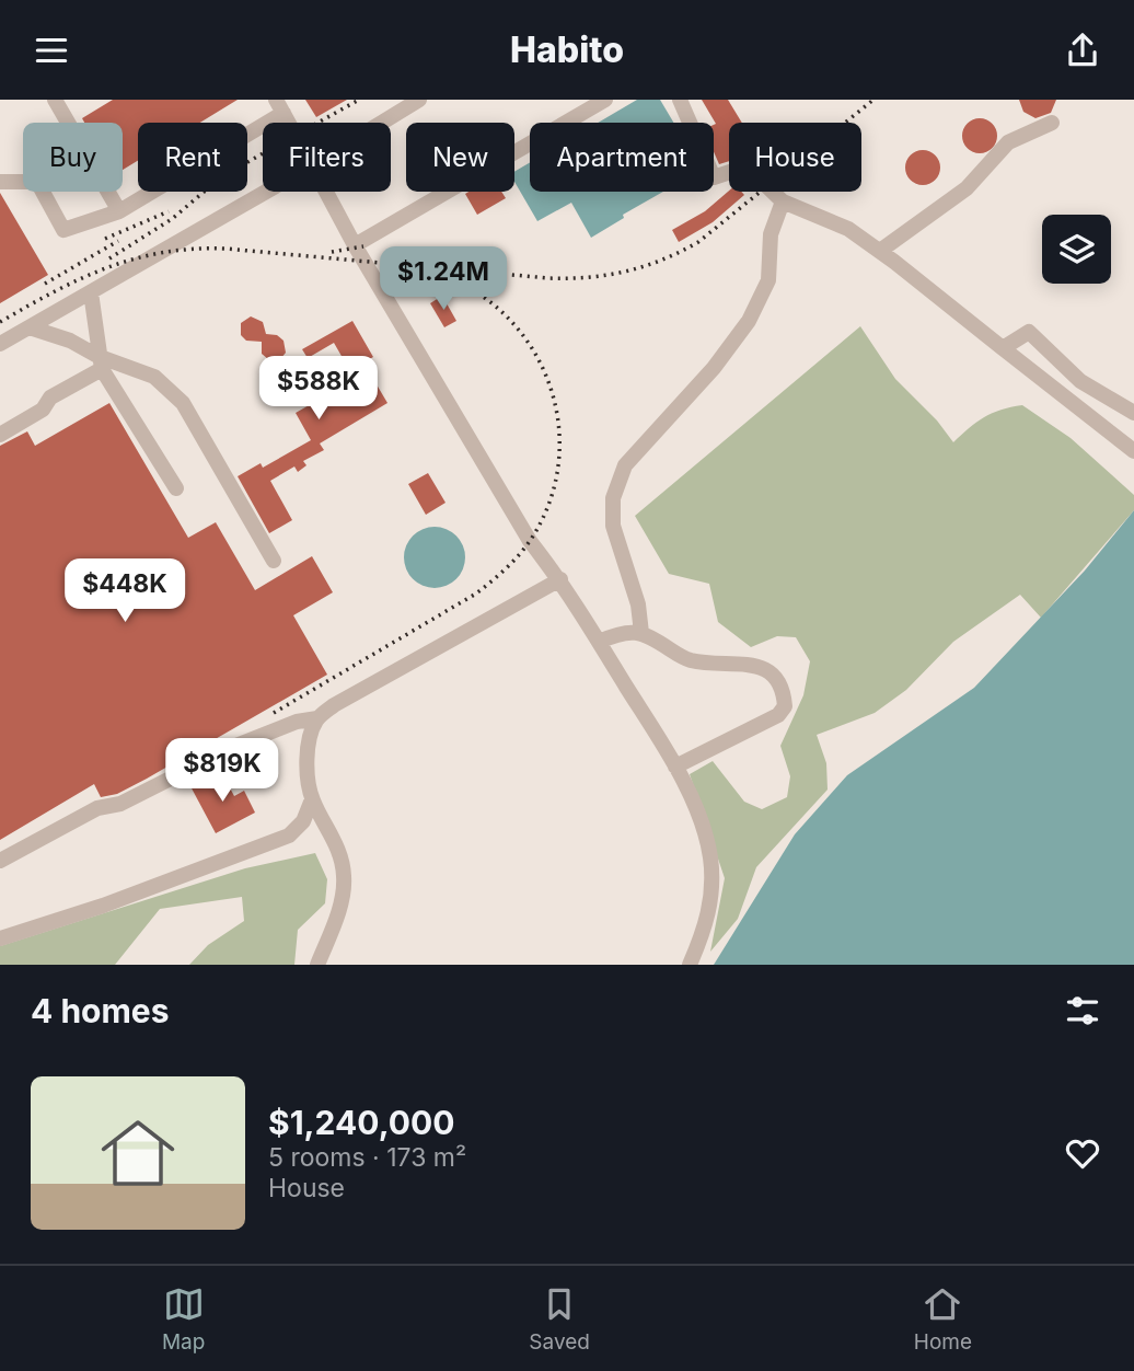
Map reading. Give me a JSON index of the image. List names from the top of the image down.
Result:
{
  "page": {
    "header": "Habito",
    "chip": [
      "Buy",
      "Rent",
      "Filters",
      "New",
      "Apartment",
      "House"
    ],
    "price": [
      "$1.24M",
      "$588K",
      "$448K",
      "$819K"
    ],
    "heading": "4 homes",
    "list": [
      {
        "name": "$1,240,000",
        "note": "5 rooms · 173 m² · House"
      }
    ],
    "tabs": ["Map", "Saved", "Home"]
  }
}
